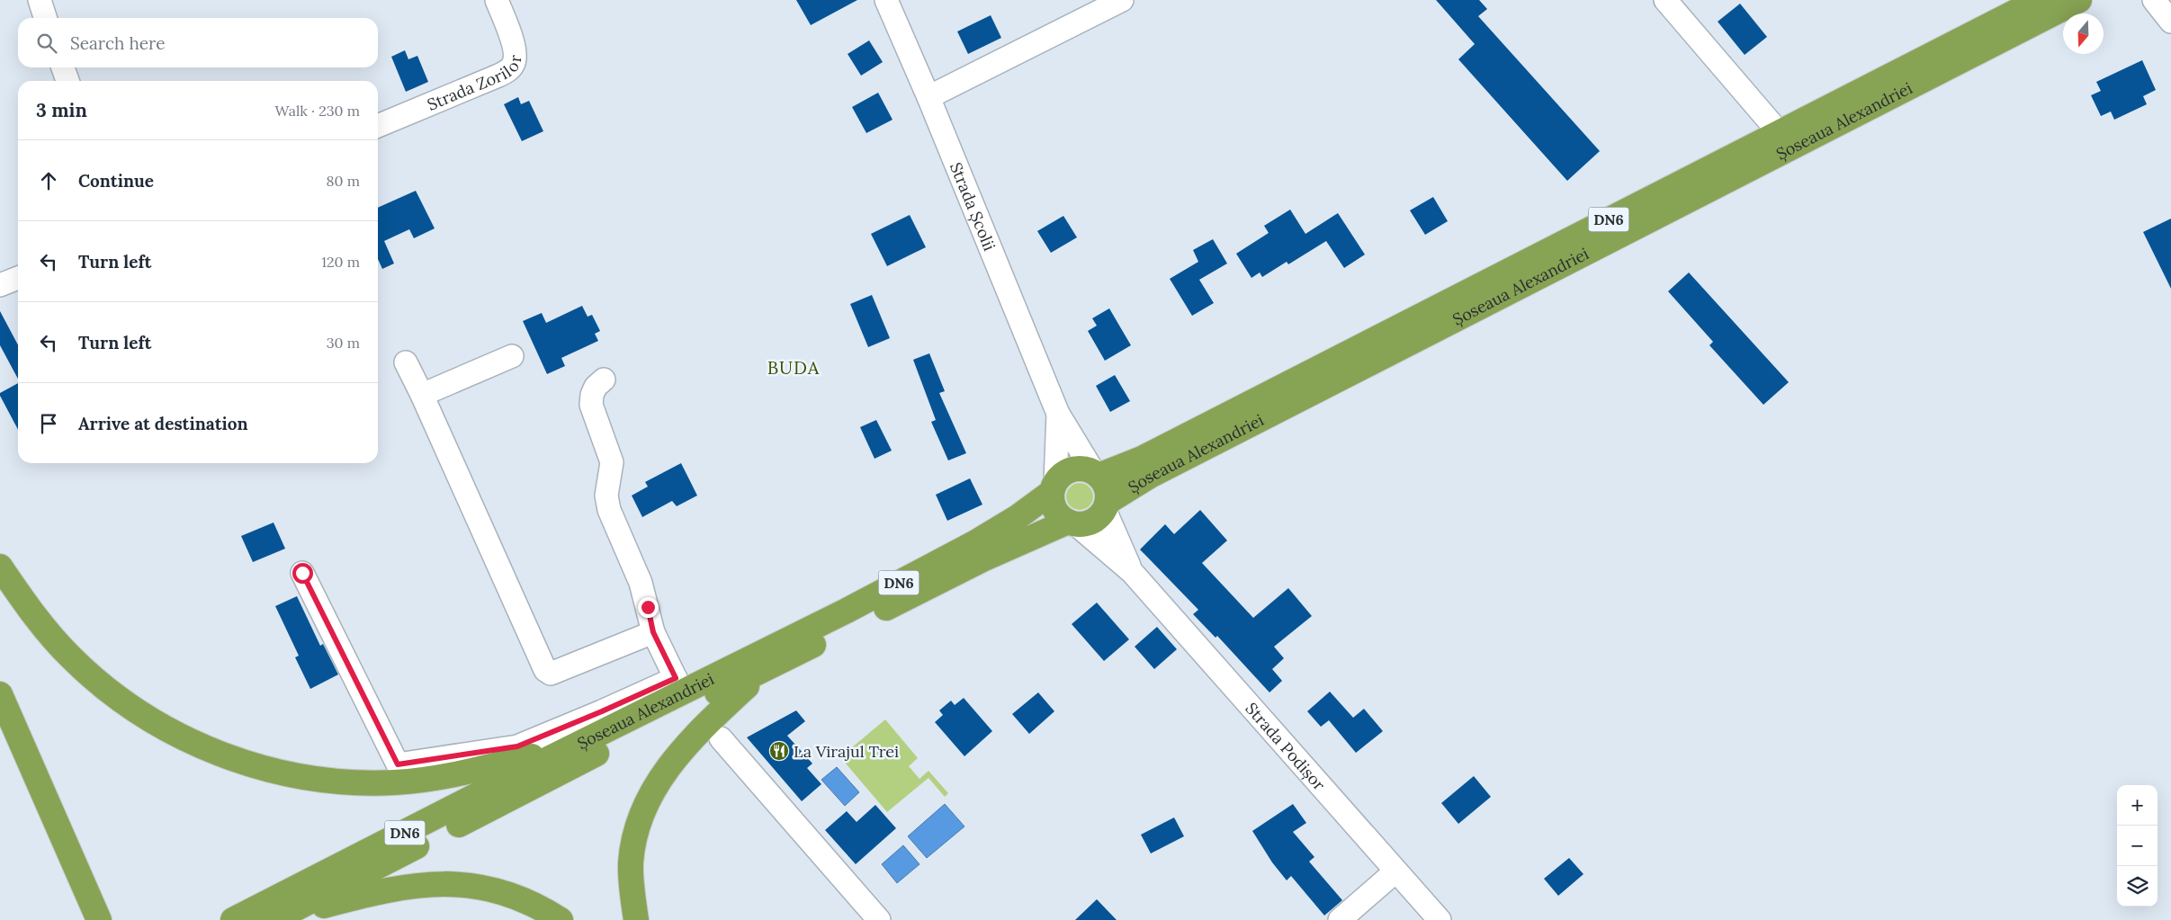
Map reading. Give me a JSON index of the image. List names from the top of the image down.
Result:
{
  "streets": {
    "highway": ["Șoseaua Alexandriei", "DN6"],
    "street": ["Strada Zorilor", "Strada Școlii", "Strada Podișor"]
  },
  "crossings": [
    ["Șoseaua Alexandriei", "Strada Școlii"],
    ["Șoseaua Alexandriei", "Strada Podișor"],
    ["Strada Școlii", "Strada Podișor"]
  ],
  "districts": ["BUDA"],
  "places": {
    "restaurant": ["La Virajul Trei"]
  },
  "north": "bottom",
  "page": {
    "search": "Search here",
    "heading": ["3 min", "Walk · 230 m"],
    "list": [
      ["Continue", "80 m"],
      ["Turn left", "120 m"],
      ["Turn left", "30 m"],
      "Arrive at destination"
    ],
    "map_buttons": ["+", "−"]
  }
}
